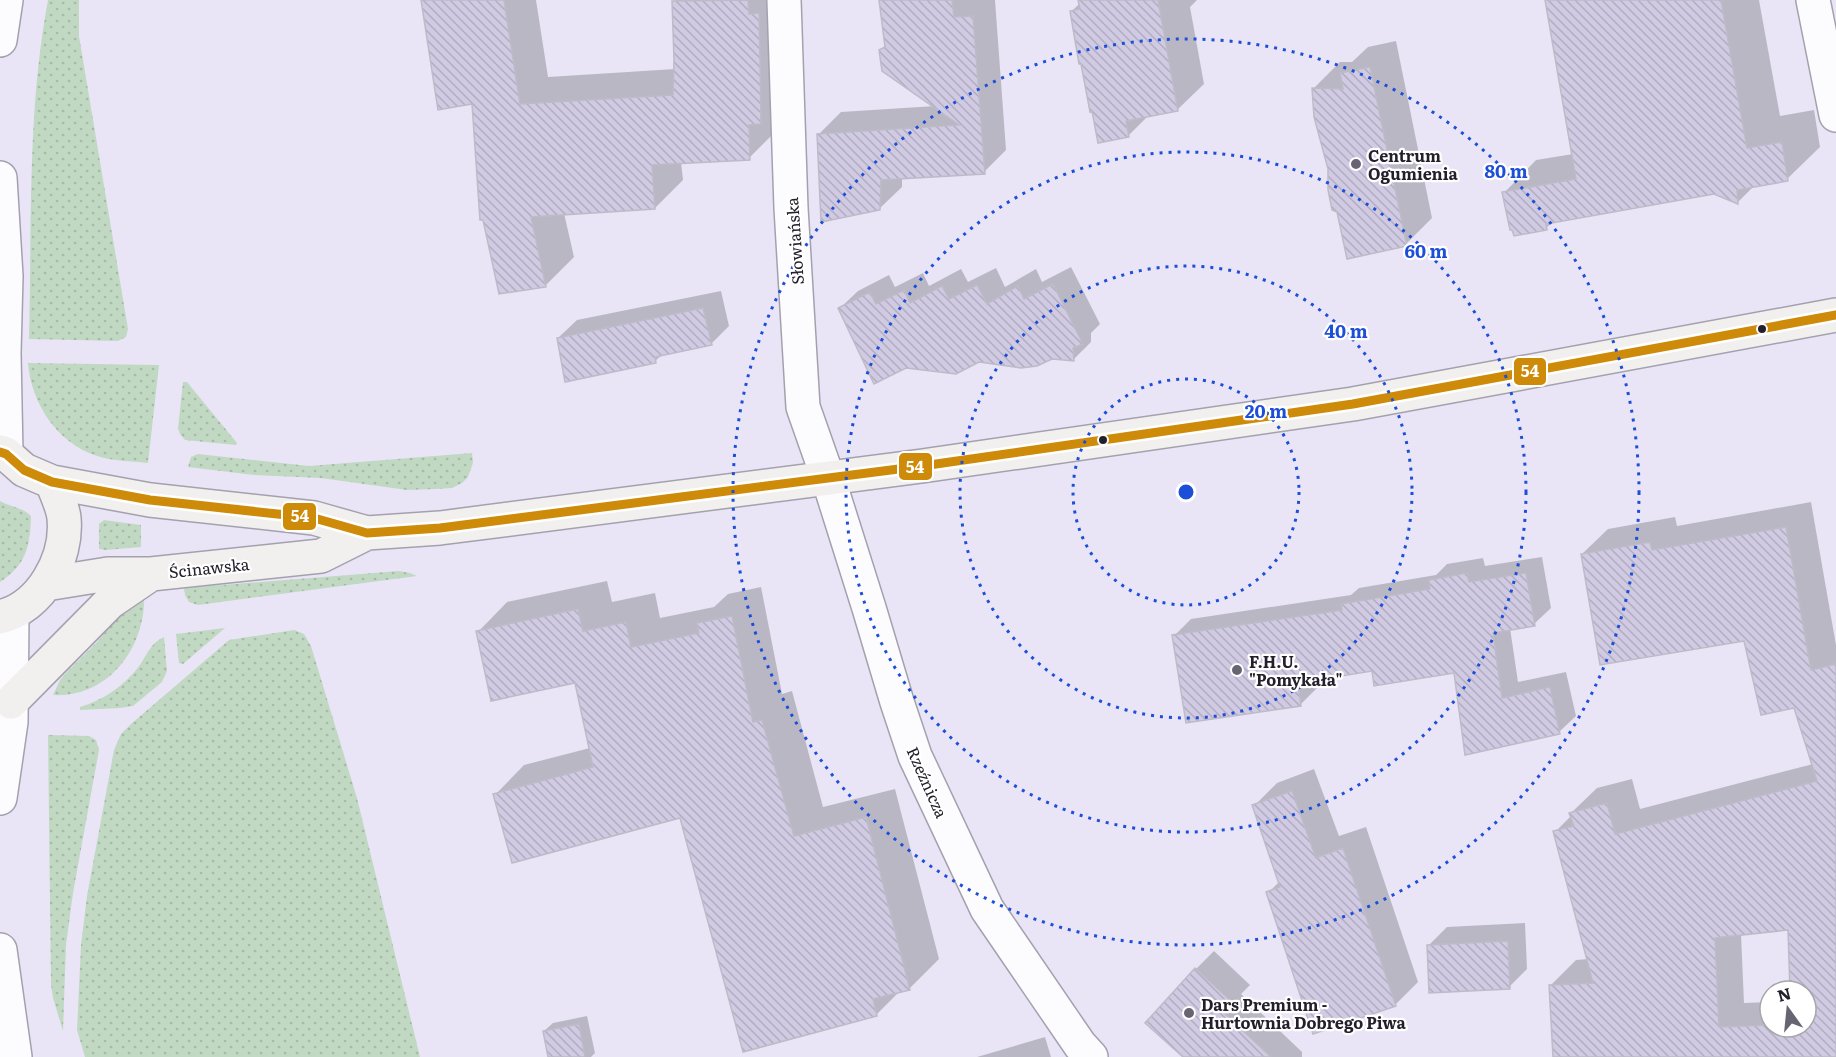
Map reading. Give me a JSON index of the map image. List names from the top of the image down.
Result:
{
  "streets": {
    "main road": ["Ścinawska"],
    "street": ["Słowiańska", "Rzeźnicza"]
  },
  "crossings": [
    ["Słowiańska", "Ścinawska"],
    ["Słowiańska", "Rzeźnicza"],
    ["Ścinawska", "Rzeźnicza"]
  ],
  "places": ["Centrum Ogumienia", "F.H.U. \"Pomykała\"", "Dars Premium - Hurtownia Dobrego Piwa"],
  "lines": ["transit line 54"],
  "north": "top",
  "rings": [
    "80 m",
    "60 m",
    "40 m",
    "20 m"
  ]
}
